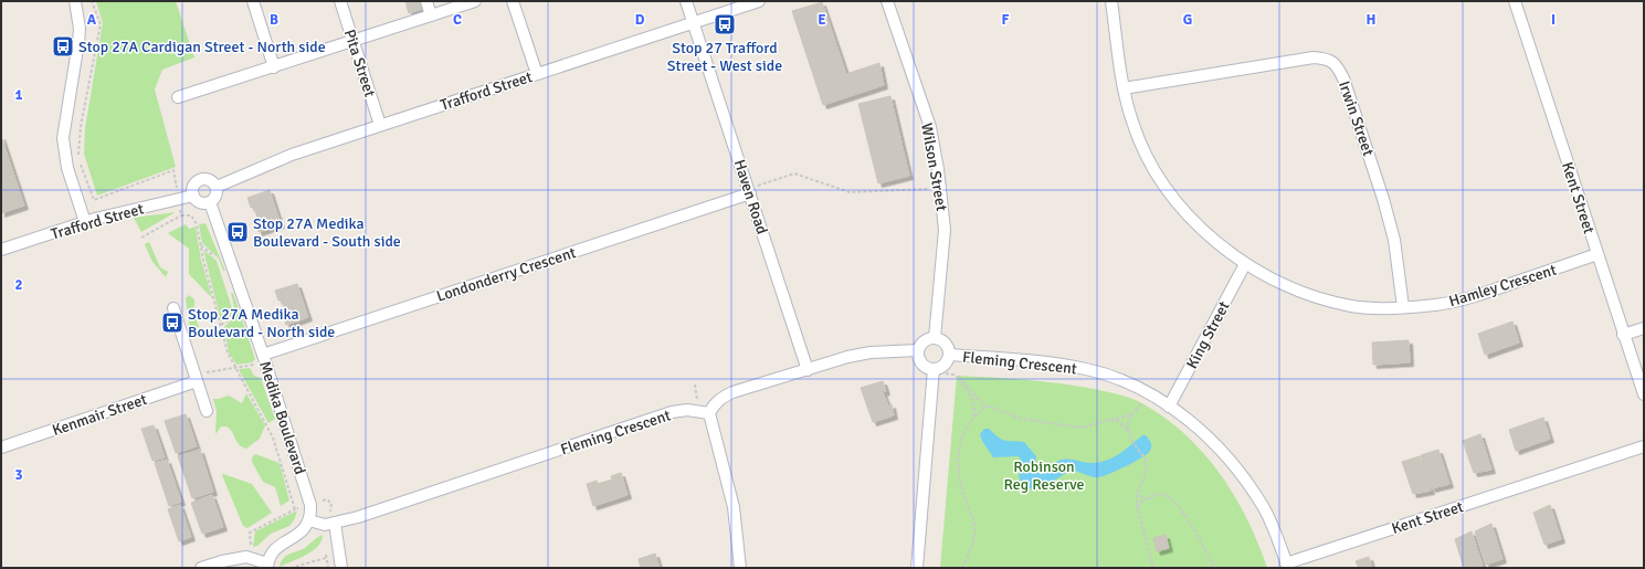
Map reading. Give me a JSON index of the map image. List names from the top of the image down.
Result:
{
  "streets": {
    "street": [
      "Pita Street",
      "Trafford Street",
      "Irwin Street",
      "Wilson Street",
      "Haven Road",
      "Kent Street",
      "Londonderry Crescent",
      "Hamley Crescent",
      "King Street",
      "Fleming Crescent",
      "Kenmair Street",
      "Medika Boulevard"
    ]
  },
  "crossings": [
    ["Pita Street", "Trafford Street"],
    ["Trafford Street", "Haven Road"],
    ["Trafford Street", "Medika Boulevard"],
    ["Irwin Street", "Hamley Crescent"],
    ["Wilson Street", "Fleming Crescent"],
    ["Haven Road", "Londonderry Crescent"],
    ["Kent Street", "Hamley Crescent"],
    ["Kent Street", "Fleming Crescent"],
    ["Londonderry Crescent", "Medika Boulevard"],
    ["Hamley Crescent", "King Street"],
    ["King Street", "Fleming Crescent"],
    ["Fleming Crescent", "Medika Boulevard"]
  ],
  "parks": ["Robinson Reg Reserve"],
  "places": {
    "bus stop": [
      "Stop 27 Trafford Street - West side",
      "Stop 27A Cardigan Street - North side",
      "Stop 27A Medika Boulevard - South side",
      "Stop 27A Medika Boulevard - North side"
    ]
  },
  "grid": {
    "columns": [
      "A",
      "B",
      "C",
      "D",
      "E",
      "F",
      "G",
      "H",
      "I"
    ],
    "rows": ["1", "2", "3"]
  }
}
